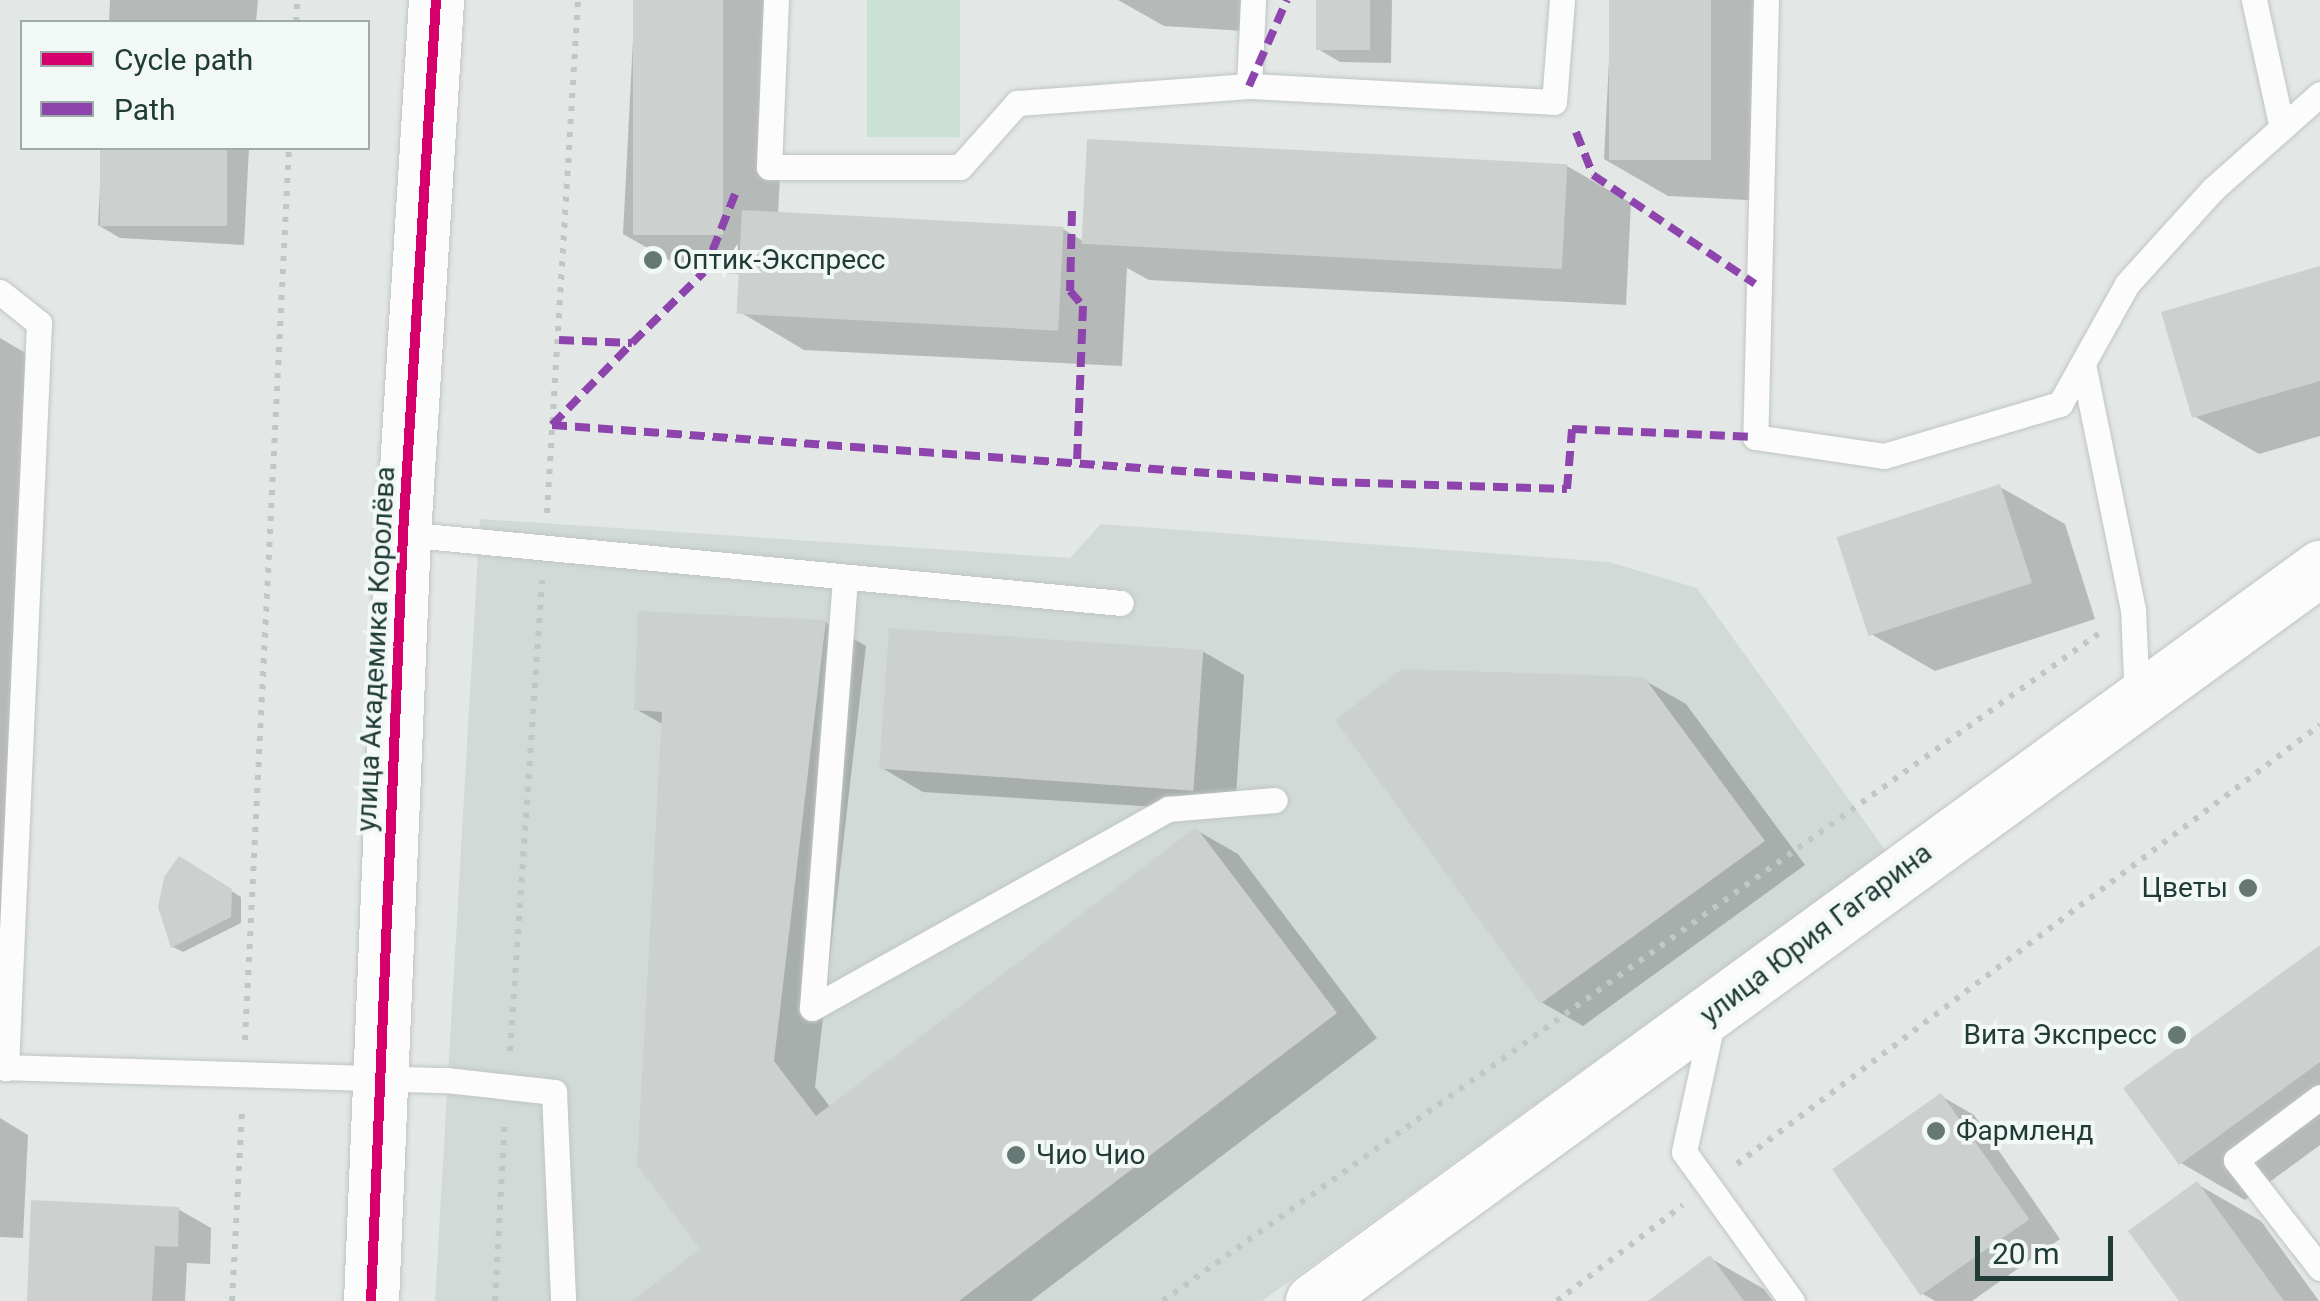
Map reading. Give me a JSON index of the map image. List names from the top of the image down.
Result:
{
  "streets": {
    "street": ["улица Академика Королёва", "улица Юрия Гагарина"]
  },
  "places": [
    "Оптик-Экспресс",
    "Цветы",
    "Вита Экспресс",
    "Фармленд",
    "Чио Чио"
  ],
  "legend": ["Cycle path", "Path"],
  "scale_bar": "20 m"
}
